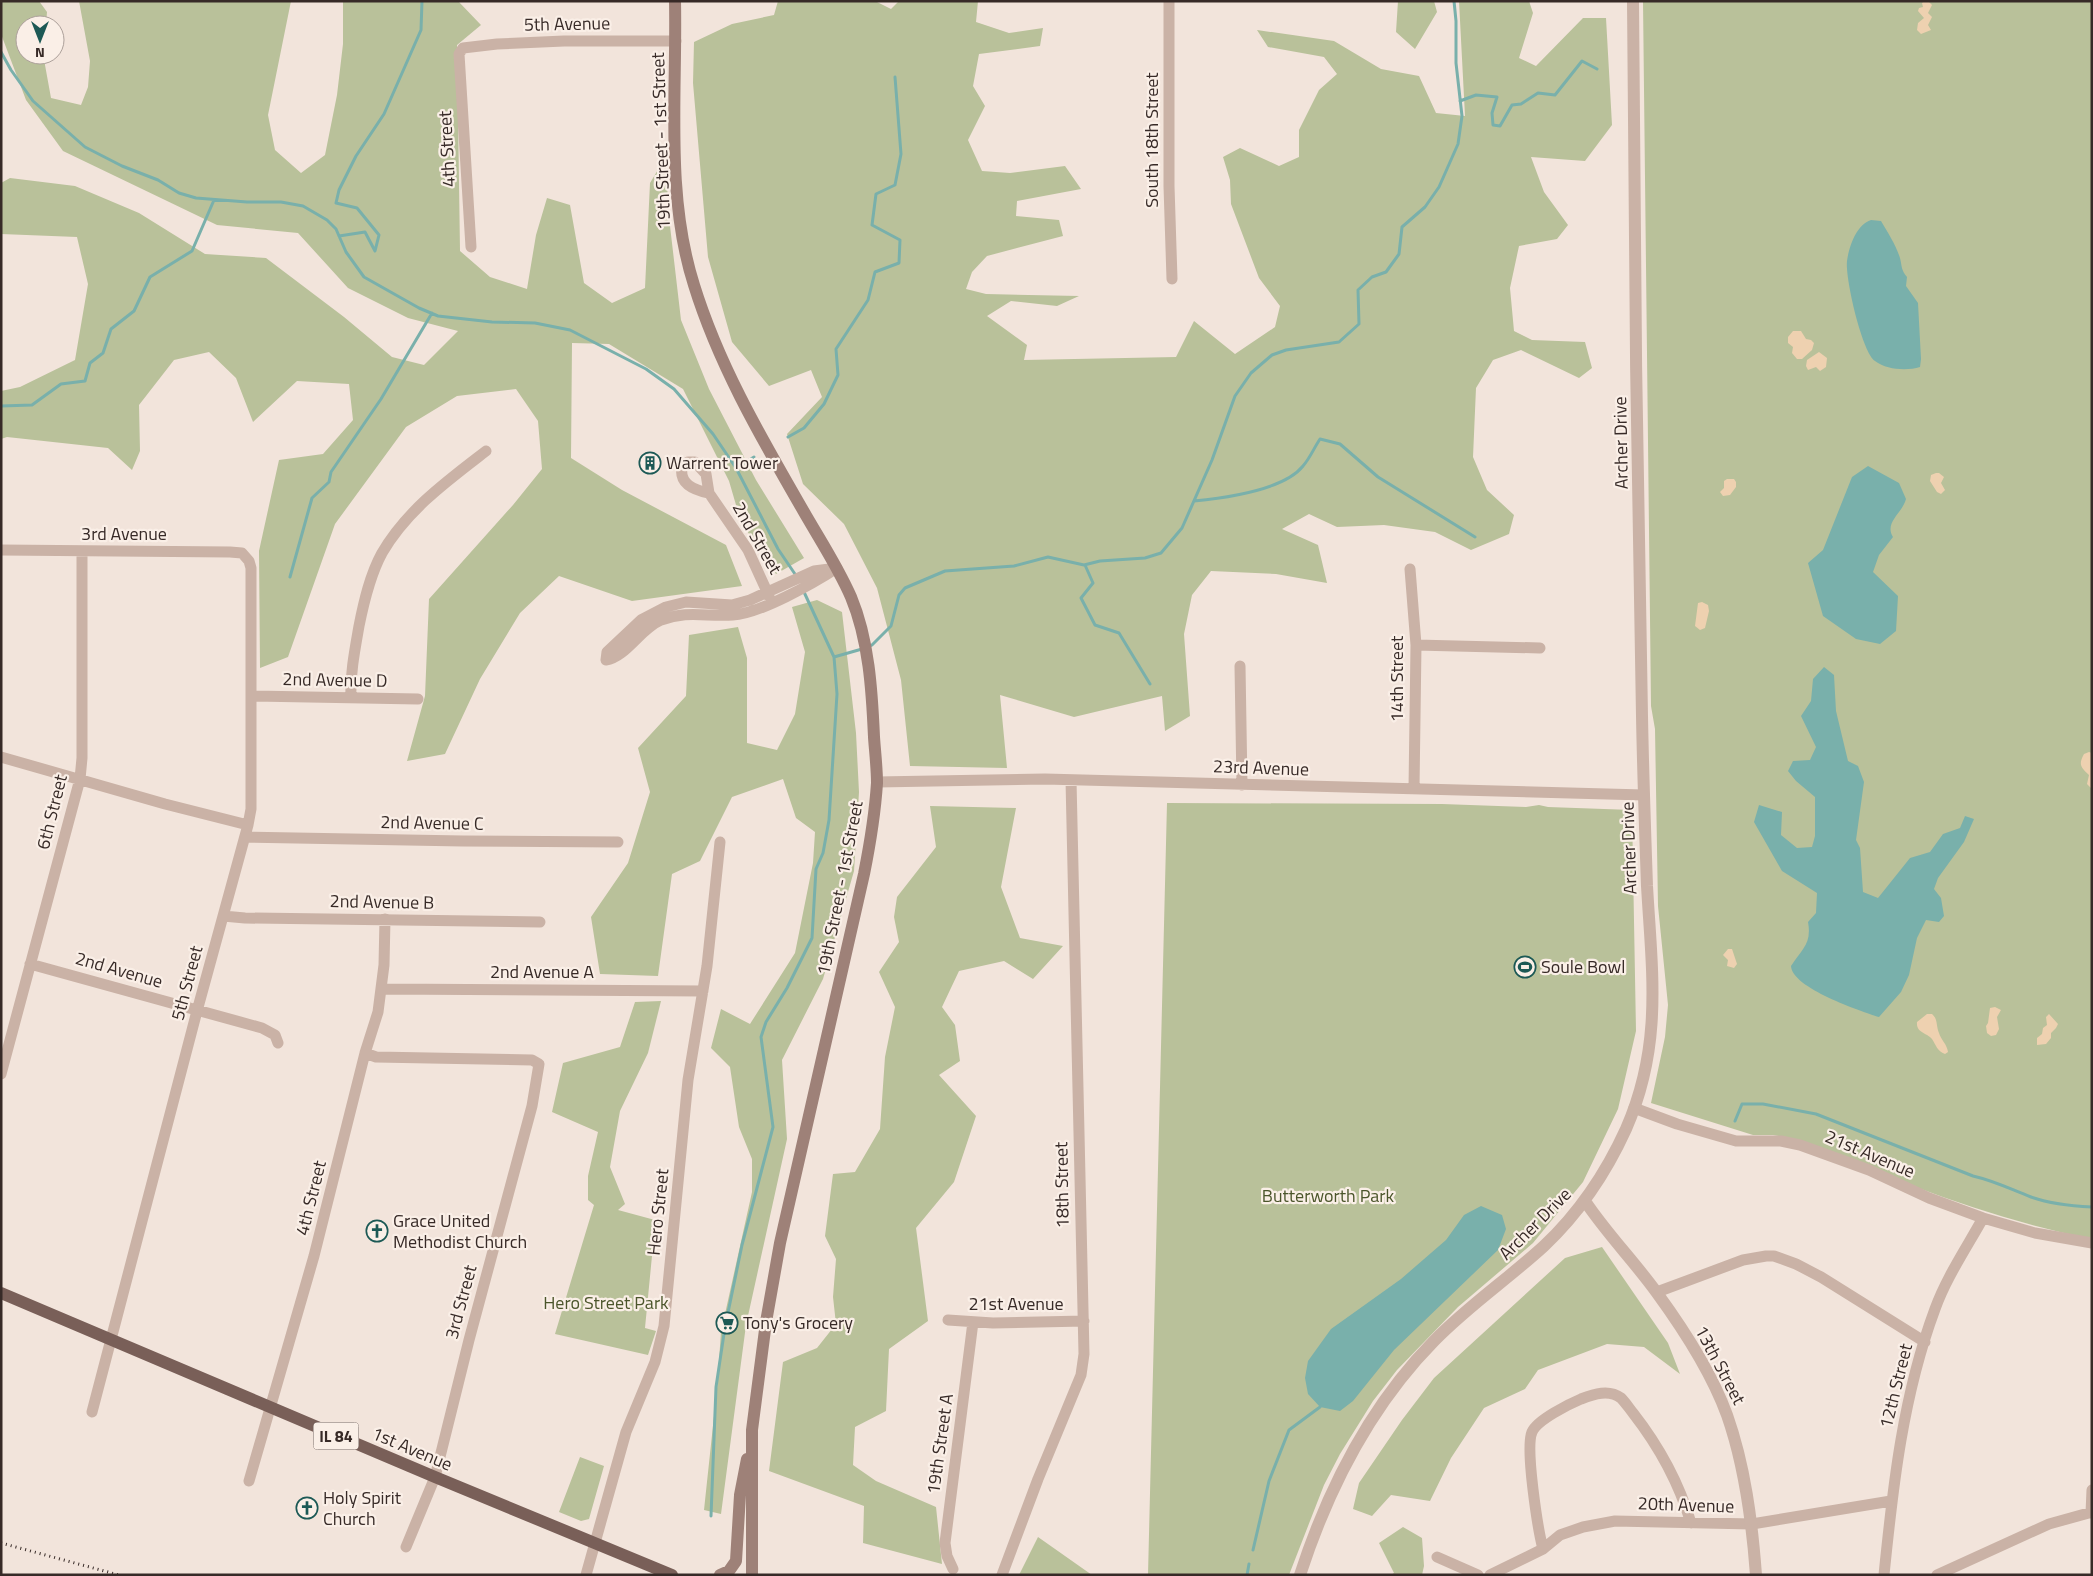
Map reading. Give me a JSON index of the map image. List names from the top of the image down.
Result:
{
  "streets": {
    "main road": ["19th Street - 1st Street", "IL 84", "1st Avenue"],
    "street": [
      "5th Avenue",
      "South 18th Street",
      "4th Street",
      "Archer Drive",
      "3rd Avenue",
      "2nd Street",
      "14th Street",
      "2nd Avenue D",
      "23rd Avenue",
      "6th Street",
      "2nd Avenue C",
      "2nd Avenue B",
      "2nd Avenue",
      "2nd Avenue A",
      "5th Street",
      "21st Avenue",
      "18th Street",
      "Hero Street",
      "3rd Street",
      "13th Street",
      "12th Street",
      "19th Street A",
      "20th Avenue"
    ]
  },
  "crossings": [
    ["5th Avenue", "19th Street - 1st Street"],
    ["5th Avenue", "4th Street"],
    ["19th Street - 1st Street", "23rd Avenue"],
    ["4th Street", "2nd Avenue B"],
    ["4th Street", "2nd Avenue A"],
    ["4th Street", "3rd Street"],
    ["4th Street", "1st Avenue"],
    ["Archer Drive", "23rd Avenue"],
    ["Archer Drive", "21st Avenue"],
    ["Archer Drive", "13th Street"],
    ["3rd Avenue", "6th Street"],
    ["3rd Avenue", "5th Street"],
    ["14th Street", "23rd Avenue"],
    ["2nd Avenue D", "5th Street"],
    ["23rd Avenue", "18th Street"],
    ["6th Street", "2nd Avenue"],
    ["2nd Avenue C", "5th Street"],
    ["2nd Avenue B", "5th Street"],
    ["2nd Avenue", "5th Street"],
    ["2nd Avenue A", "Hero Street"],
    ["5th Street", "1st Avenue"],
    ["21st Avenue", "18th Street"],
    ["21st Avenue", "12th Street"],
    ["21st Avenue", "19th Street A"],
    ["Hero Street", "1st Avenue"],
    ["3rd Street", "1st Avenue"],
    ["13th Street", "20th Avenue"],
    ["12th Street", "20th Avenue"]
  ],
  "parks": ["Butterworth Park", "Hero Street Park"],
  "places": {
    "building": ["Warrent Tower"],
    "sports": ["Soule Bowl"],
    "church": ["Grace United Methodist Church", "Holy Spirit Church"],
    "supermarket": ["Tony's Grocery"]
  },
  "north": "bottom"
}
